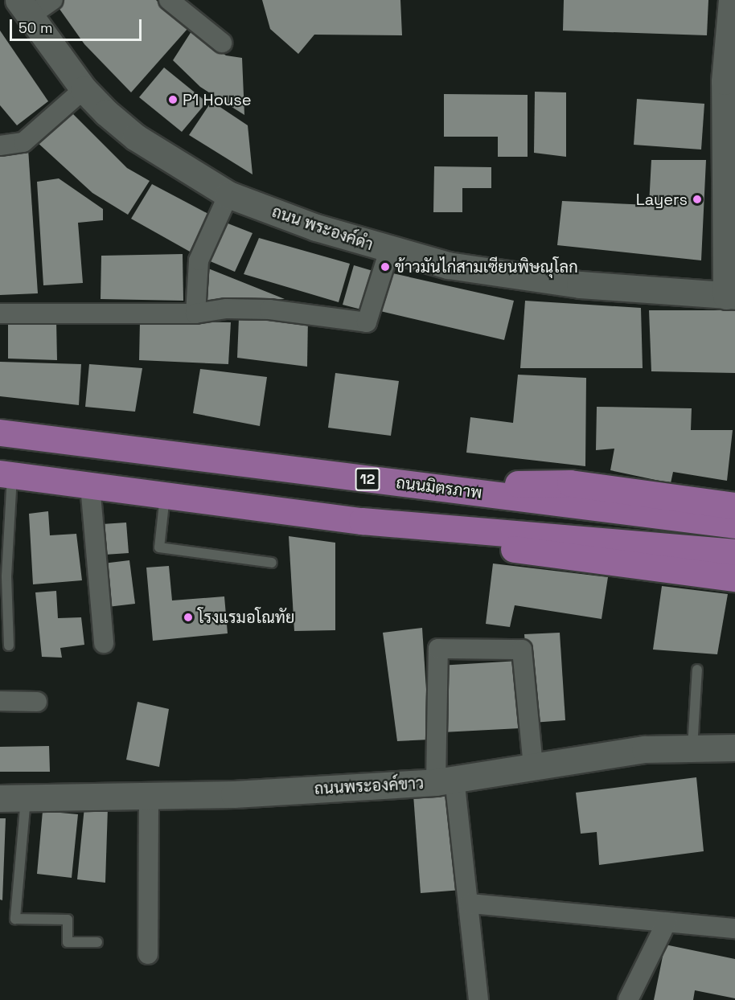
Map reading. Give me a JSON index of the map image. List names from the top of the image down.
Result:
{
  "streets": {
    "main road": ["12", "ถนนมิตรภาพ"],
    "street": ["ถนน พระองค์ดำ", "ถนนพระองค์ขาว"]
  },
  "places": [
    "P1 House",
    "Layers",
    "ข้าวมันไก่สามเซียนพิษณุโลก",
    "โรงแรมอโณทัย"
  ],
  "scale_bar": "50 m"
}
